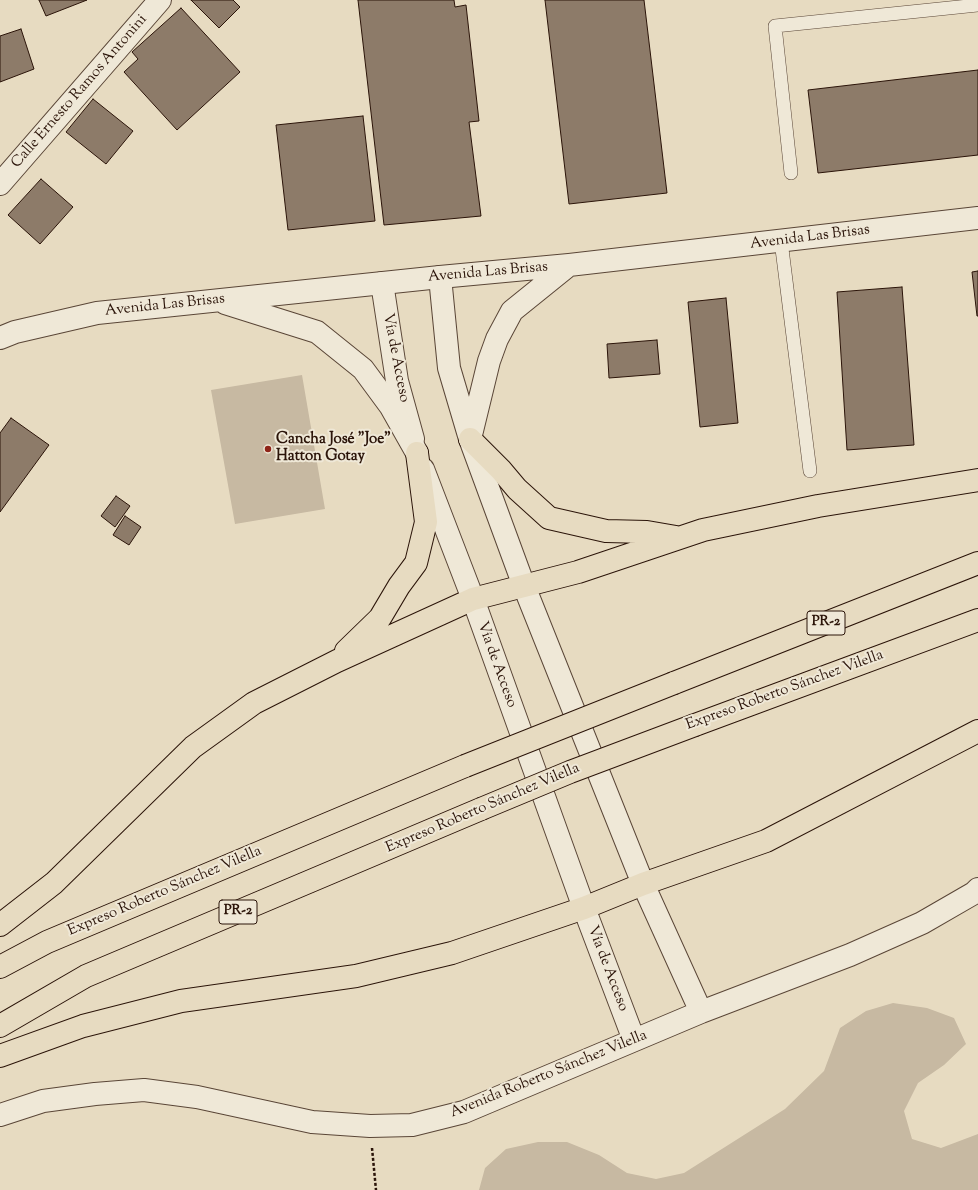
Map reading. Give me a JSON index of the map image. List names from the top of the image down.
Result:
{
  "streets": {
    "highway": ["PR-2", "Expreso Roberto Sánchez Vilella"],
    "street": [
      "Calle Ernesto Ramos Antonini",
      "Avenida Las Brisas",
      "Vía de Acceso",
      "Avenida Roberto Sánchez Vilella"
    ]
  },
  "crossings": [
    ["Avenida Las Brisas", "Vía de Acceso"],
    ["Vía de Acceso", "Avenida Roberto Sánchez Vilella"]
  ],
  "places": ["Cancha José \"Joe\" Hatton Gotay"]
}
